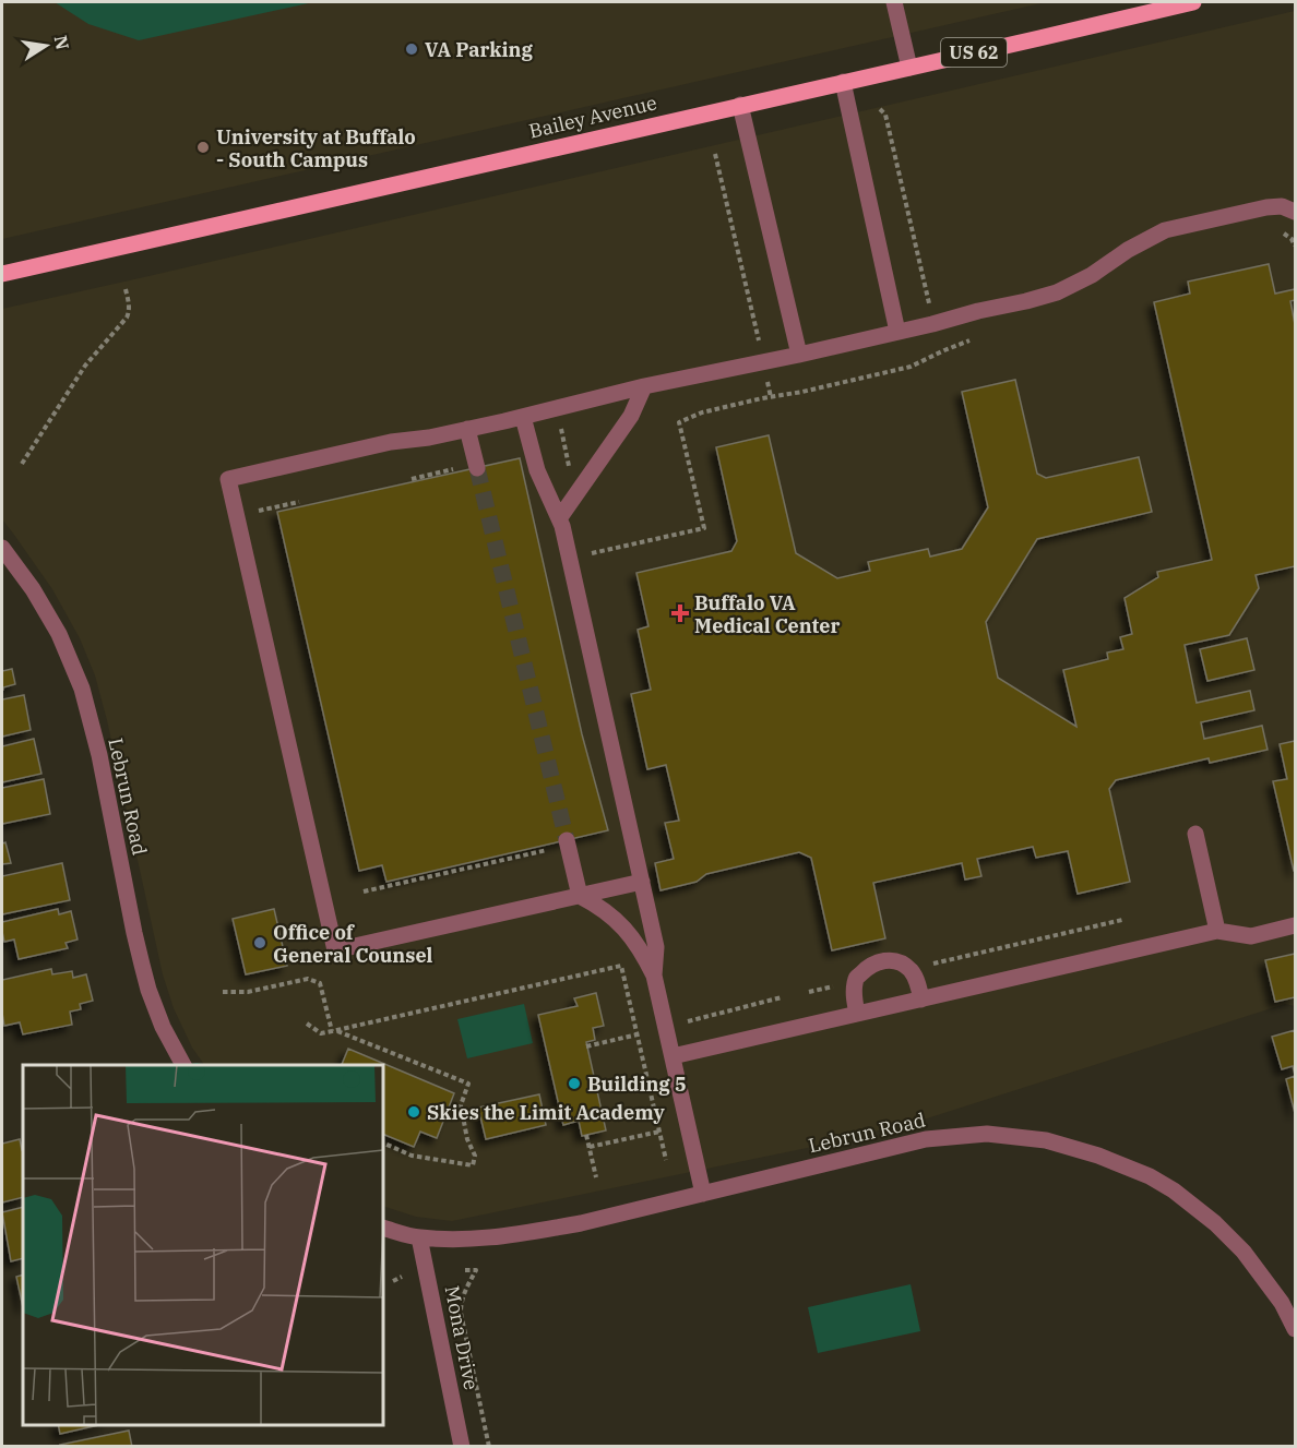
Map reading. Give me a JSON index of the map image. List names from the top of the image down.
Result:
{
  "streets": {
    "main road": ["US 62", "Bailey Avenue"],
    "street": ["Lebrun Road", "Mona Drive"]
  },
  "crossings": [
    ["Lebrun Road", "Mona Drive"]
  ],
  "places": {
    "other": [
      "VA Parking",
      "University at Buffalo - South Campus",
      "Office of General Counsel",
      "Building 5",
      "Skies the Limit Academy"
    ],
    "health": ["Buffalo VA Medical Center"]
  },
  "north": "right"
}
